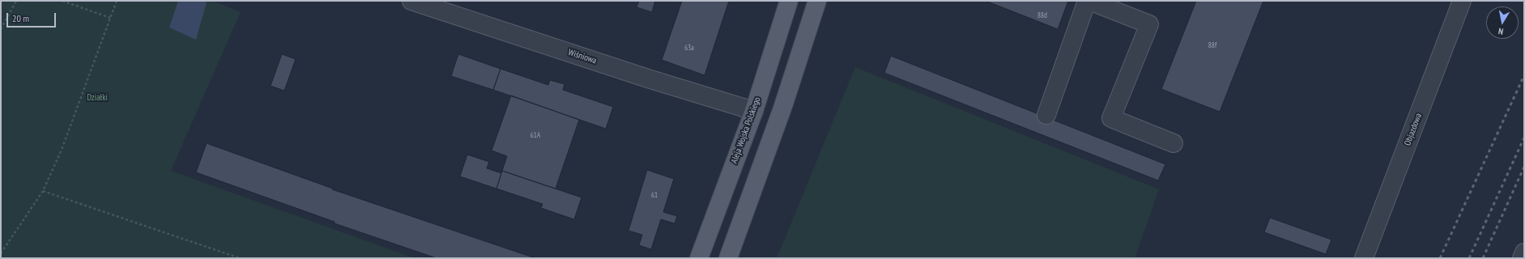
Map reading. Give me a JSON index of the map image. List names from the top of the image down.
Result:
{
  "streets": {
    "main road": ["Aleja Wojska Polskiego"],
    "street": ["Wiśniowa", "Objazdowa"]
  },
  "crossings": [
    ["Wiśniowa", "Aleja Wojska Polskiego"]
  ],
  "parks": ["Działki"],
  "house_numbers": [
    "88d",
    "88f",
    "63a",
    "61A",
    "61"
  ],
  "scale_bar": "20 m",
  "north": "bottom"
}
